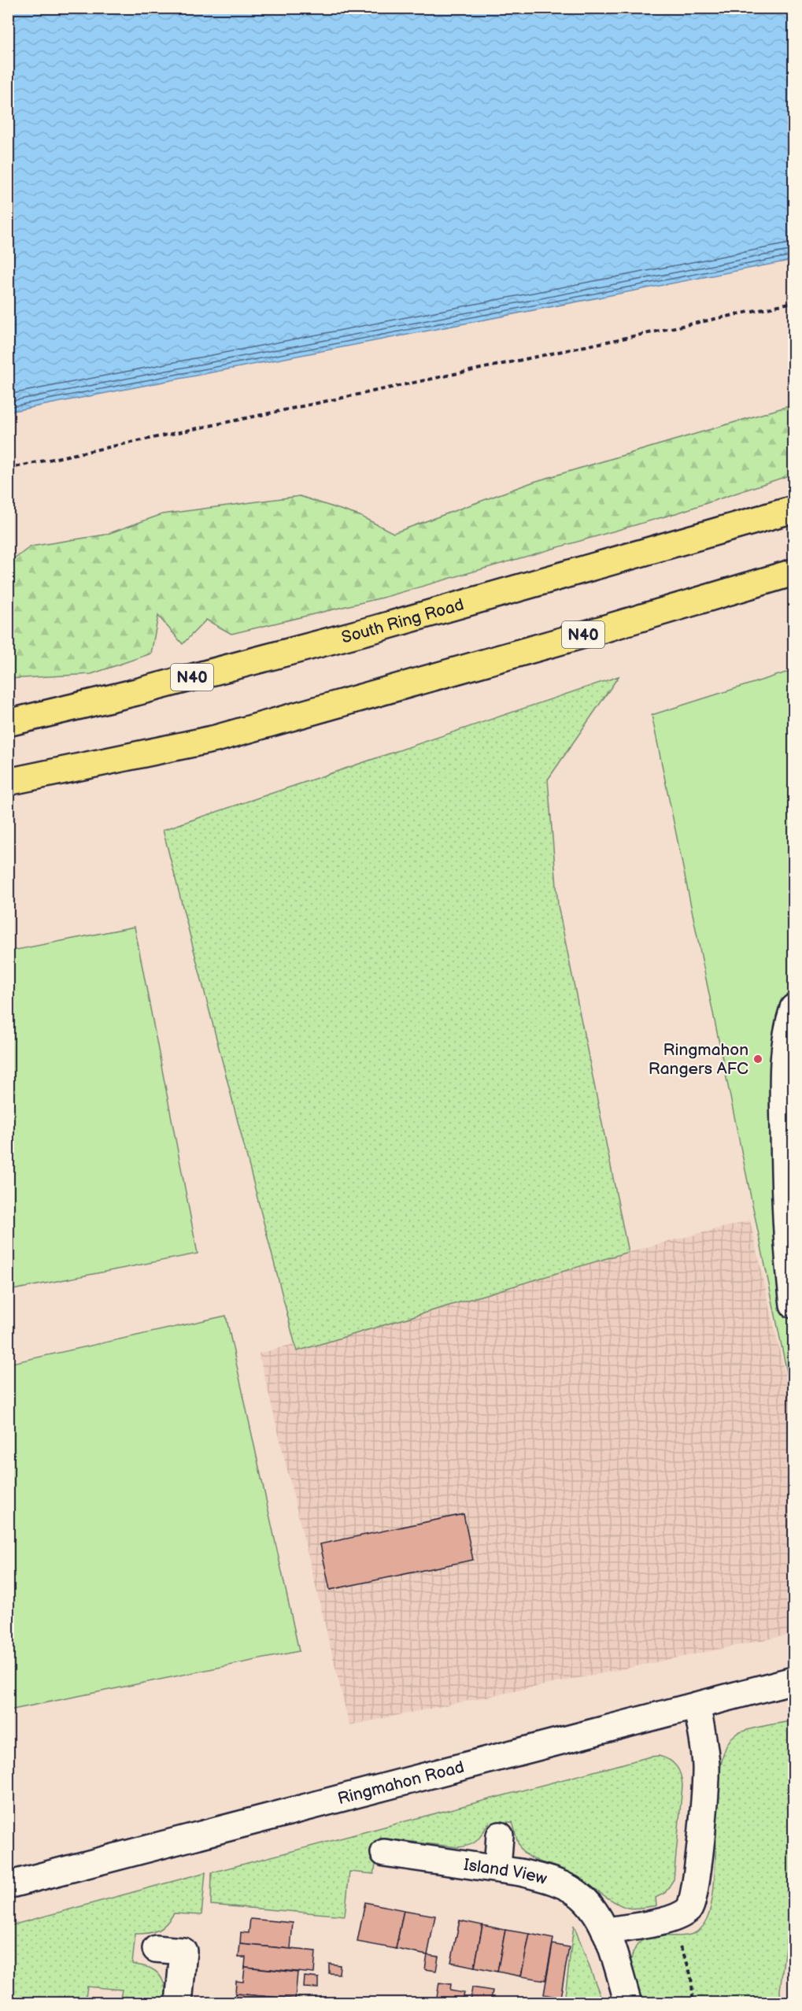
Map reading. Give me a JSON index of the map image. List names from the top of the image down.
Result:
{
  "streets": {
    "highway": ["South Ring Road", "N40"],
    "street": ["Ringmahon Road", "Island View"]
  },
  "places": ["Ringmahon Rangers AFC"]
}
